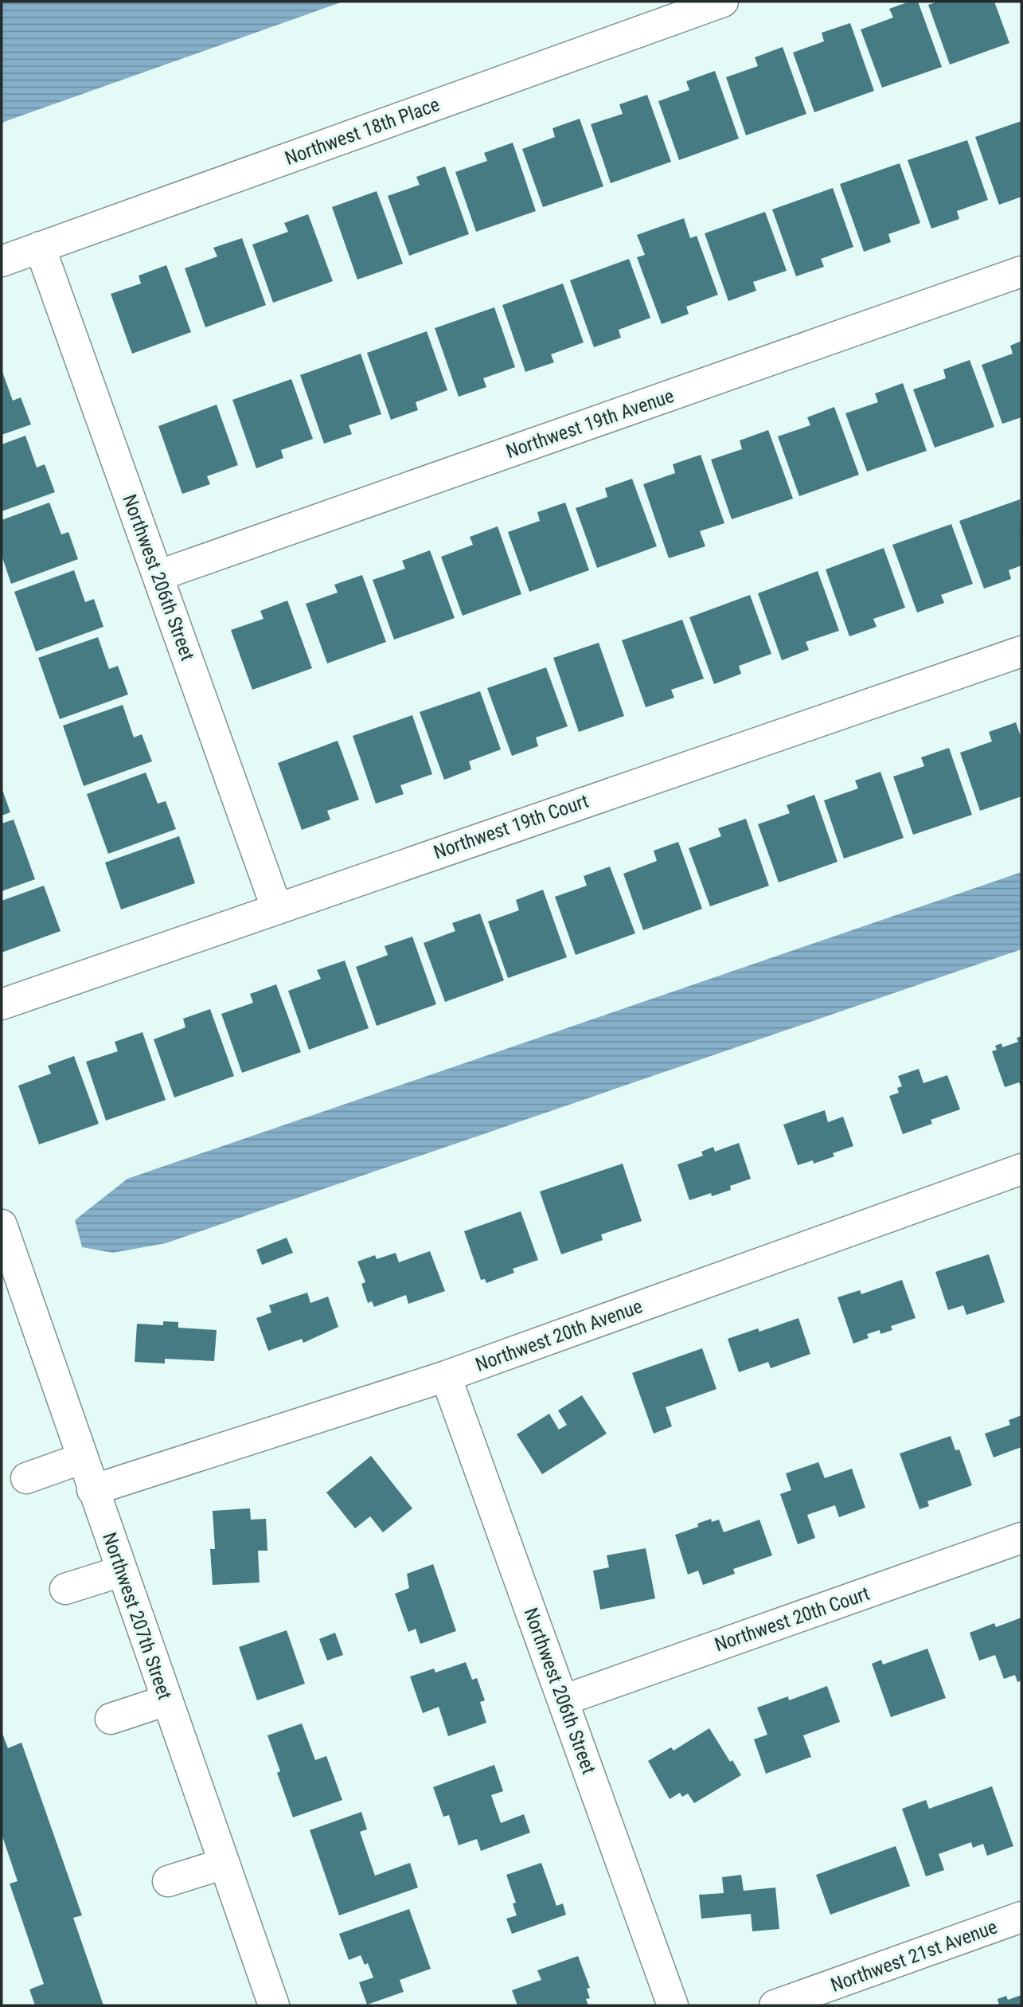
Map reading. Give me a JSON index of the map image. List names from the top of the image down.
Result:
{
  "streets": {
    "street": [
      "Northwest 18th Place",
      "Northwest 19th Avenue",
      "Northwest 206th Street",
      "Northwest 19th Court",
      "Northwest 20th Avenue",
      "Northwest 207th Street",
      "Northwest 20th Court",
      "Northwest 21st Avenue"
    ]
  },
  "crossings": [
    ["Northwest 18th Place", "Northwest 206th Street"],
    ["Northwest 19th Avenue", "Northwest 206th Street"],
    ["Northwest 206th Street", "Northwest 19th Court"],
    ["Northwest 206th Street", "Northwest 20th Avenue"],
    ["Northwest 206th Street", "Northwest 20th Court"],
    ["Northwest 20th Avenue", "Northwest 207th Street"]
  ]
}
